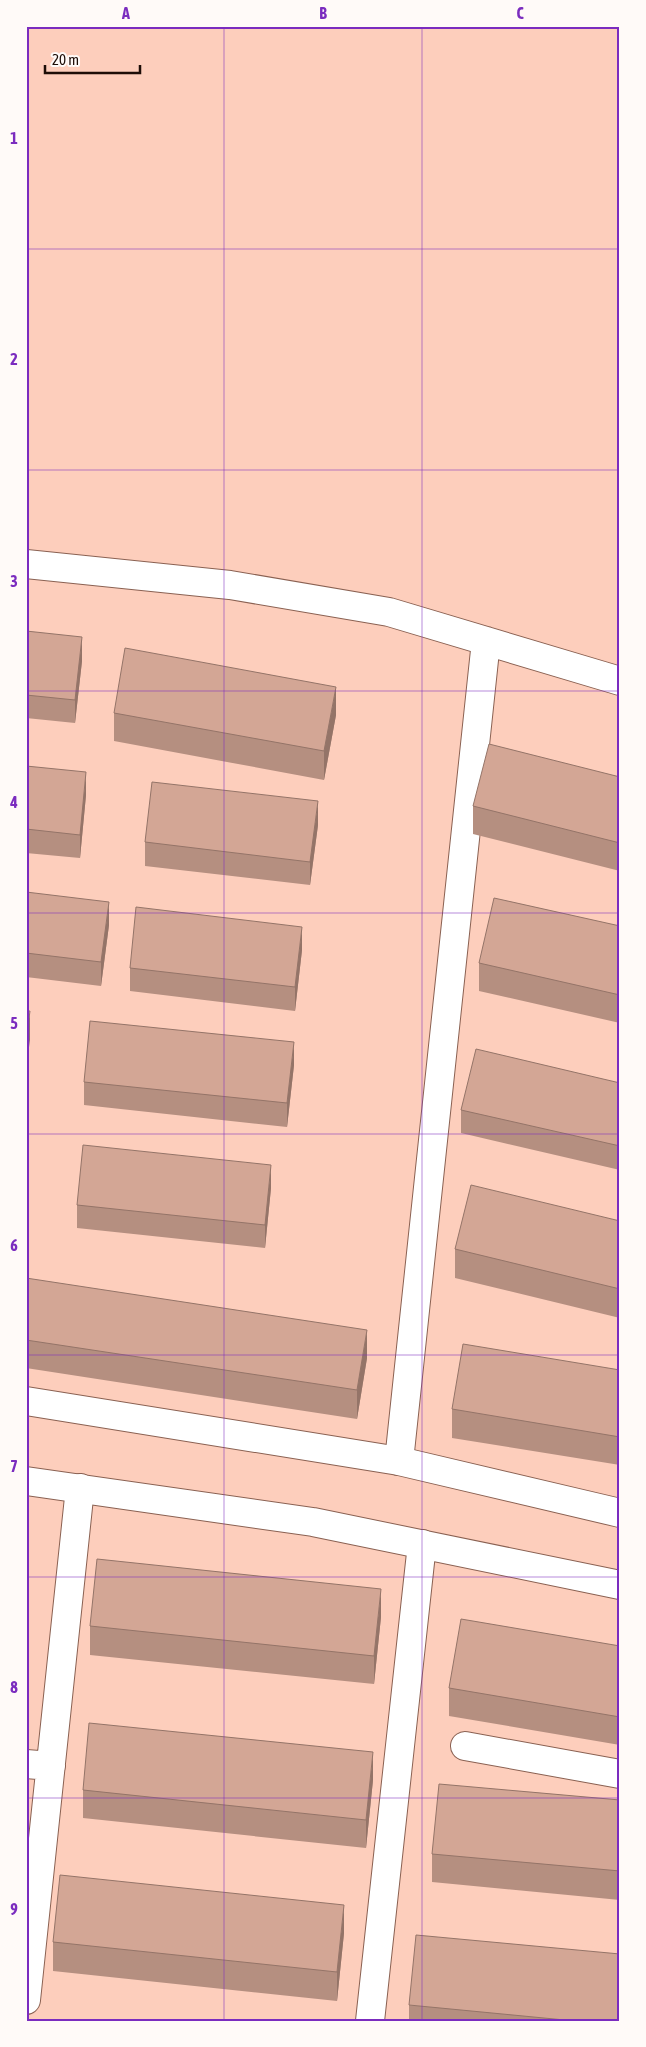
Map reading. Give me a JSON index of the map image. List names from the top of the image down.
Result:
{
  "scale_bar": "20 m",
  "grid": {
    "columns": ["A", "B", "C"],
    "rows": [
      "1",
      "2",
      "3",
      "4",
      "5",
      "6",
      "7",
      "8",
      "9"
    ]
  }
}
